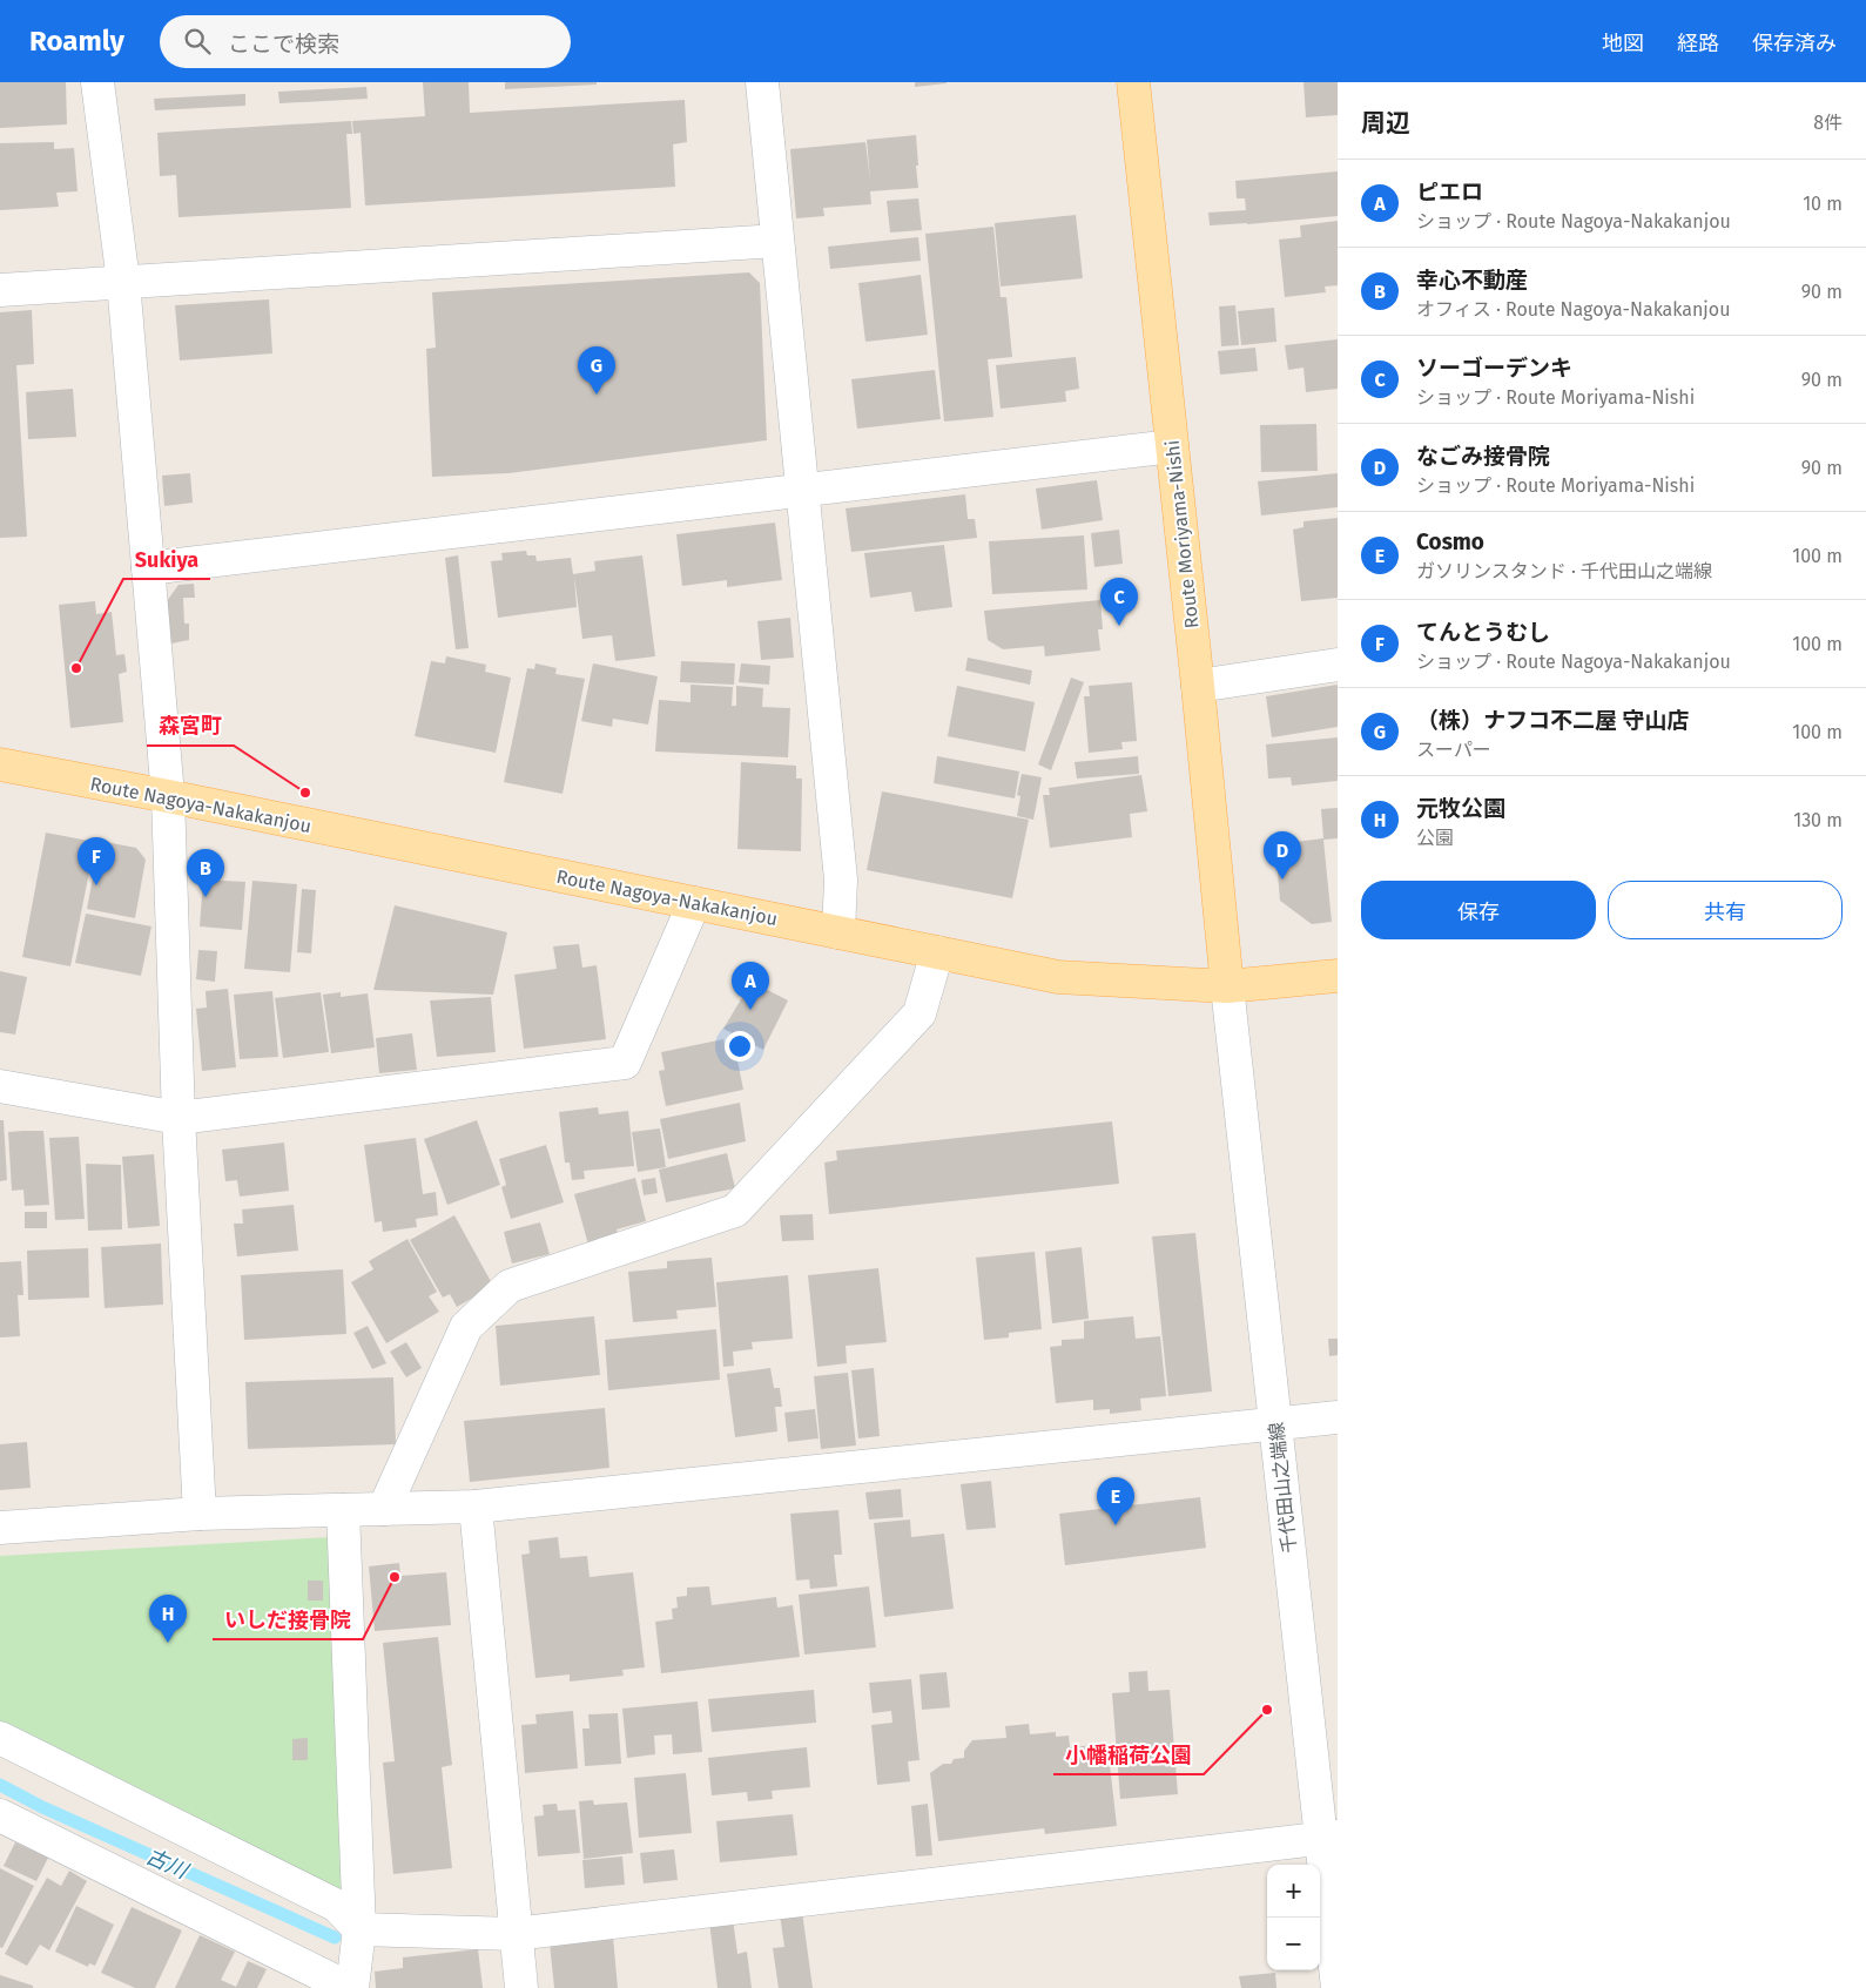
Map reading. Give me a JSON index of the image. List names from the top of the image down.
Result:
{
  "streets": {
    "main road": ["Route Moriyama-Nishi", "Route Nagoya-Nakakanjou"],
    "street": ["千代田山之端線"]
  },
  "crossings": [
    ["Route Moriyama-Nishi", "Route Nagoya-Nakakanjou"],
    ["Route Moriyama-Nishi", "千代田山之端線"],
    ["Route Nagoya-Nakakanjou", "千代田山之端線"]
  ],
  "water": ["古川"],
  "places": [
    "Sukiya",
    "森宮町",
    "いしだ接骨院",
    "小幡稲荷公園"
  ],
  "page": {
    "header": "Roamly",
    "search": "ここで検索",
    "nav": ["地図", "経路", "保存済み"],
    "heading": ["周辺", "8件"],
    "list": [
      {
        "mark": "A",
        "name": "ピエロ",
        "note": "ショップ · Route Nagoya-Nakakanjou",
        "value": "10 m"
      },
      {
        "mark": "B",
        "name": "幸心不動産",
        "note": "オフィス · Route Nagoya-Nakakanjou",
        "value": "90 m"
      },
      {
        "mark": "C",
        "name": "ソーゴーデンキ",
        "note": "ショップ · Route Moriyama-Nishi",
        "value": "90 m"
      },
      {
        "mark": "D",
        "name": "なごみ接骨院",
        "note": "ショップ · Route Moriyama-Nishi",
        "value": "90 m"
      },
      {
        "mark": "E",
        "name": "Cosmo",
        "note": "ガソリンスタンド · 千代田山之端線",
        "value": "100 m"
      },
      {
        "mark": "F",
        "name": "てんとうむし",
        "note": "ショップ · Route Nagoya-Nakakanjou",
        "value": "100 m"
      },
      {
        "mark": "G",
        "name": "（株）ナフコ不二屋 守山店",
        "note": "スーパー",
        "value": "100 m"
      },
      {
        "mark": "H",
        "name": "元牧公園",
        "note": "公園",
        "value": "130 m"
      }
    ],
    "pins": [
      "G",
      "C",
      "D",
      "F",
      "B",
      "A",
      "E",
      "H"
    ],
    "buttons": ["保存", "共有"],
    "map_buttons": ["+", "−"]
  }
}
